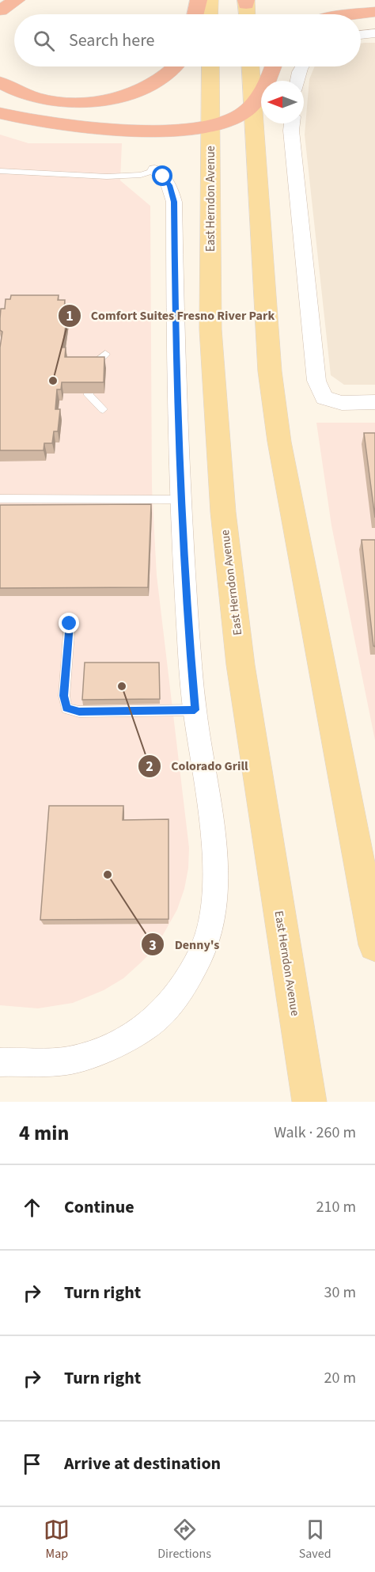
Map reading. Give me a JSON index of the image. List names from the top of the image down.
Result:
{
  "streets": {
    "main road": ["East Herndon Avenue"]
  },
  "places": ["Comfort Suites Fresno River Park", "Colorado Grill", "Denny's"],
  "north": "left",
  "page": {
    "search": "Search here",
    "heading": ["4 min", "Walk · 260 m"],
    "list": [
      ["Continue", "210 m"],
      ["Turn right", "30 m"],
      ["Turn right", "20 m"],
      "Arrive at destination"
    ],
    "nav": ["Map", "Directions", "Saved"]
  }
}
